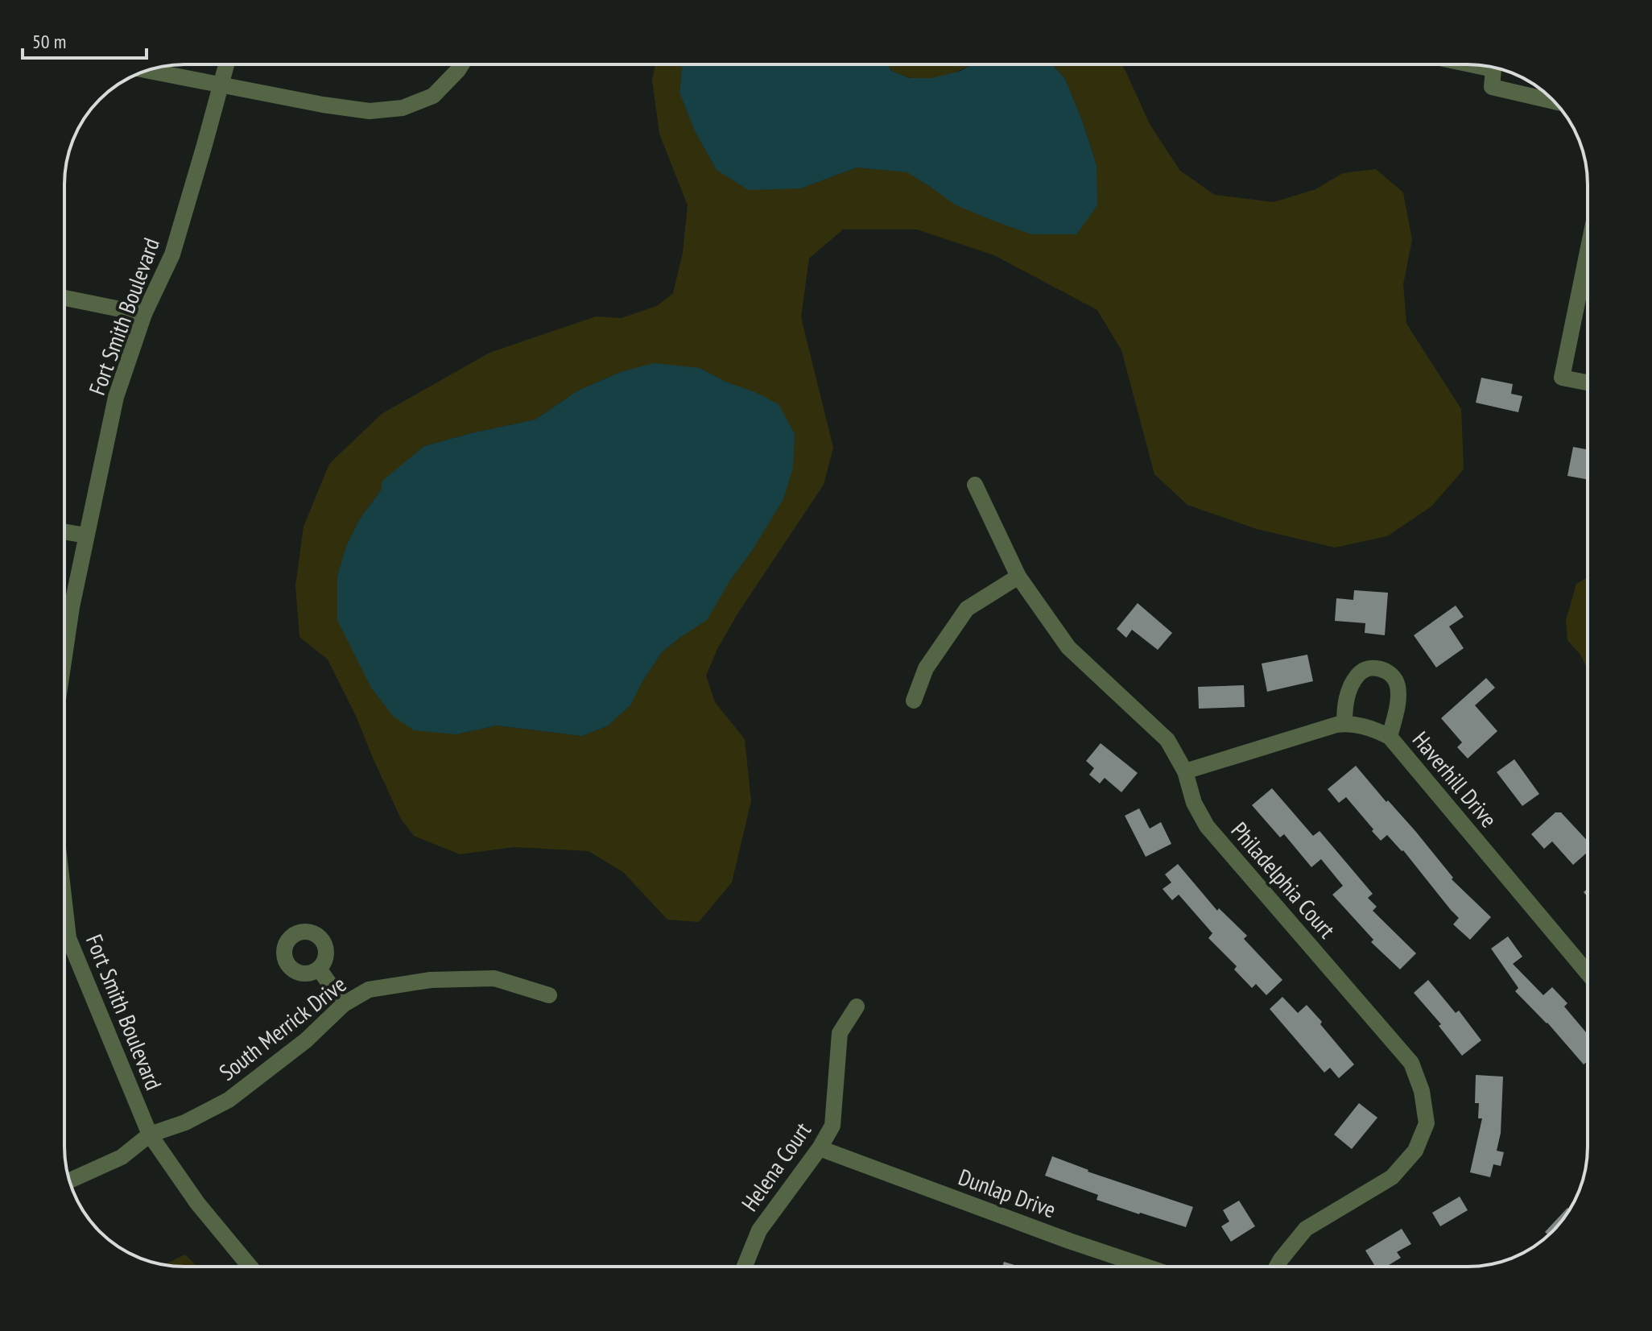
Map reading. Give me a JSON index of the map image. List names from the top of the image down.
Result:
{
  "streets": {
    "street": [
      "Fort Smith Boulevard",
      "Haverhill Drive",
      "Philadelphia Court",
      "South Merrick Drive",
      "Helena Court",
      "Dunlap Drive"
    ]
  },
  "crossings": [
    ["Fort Smith Boulevard", "South Merrick Drive"],
    ["Haverhill Drive", "Philadelphia Court"],
    ["Helena Court", "Dunlap Drive"]
  ],
  "scale_bar": "50 m"
}
